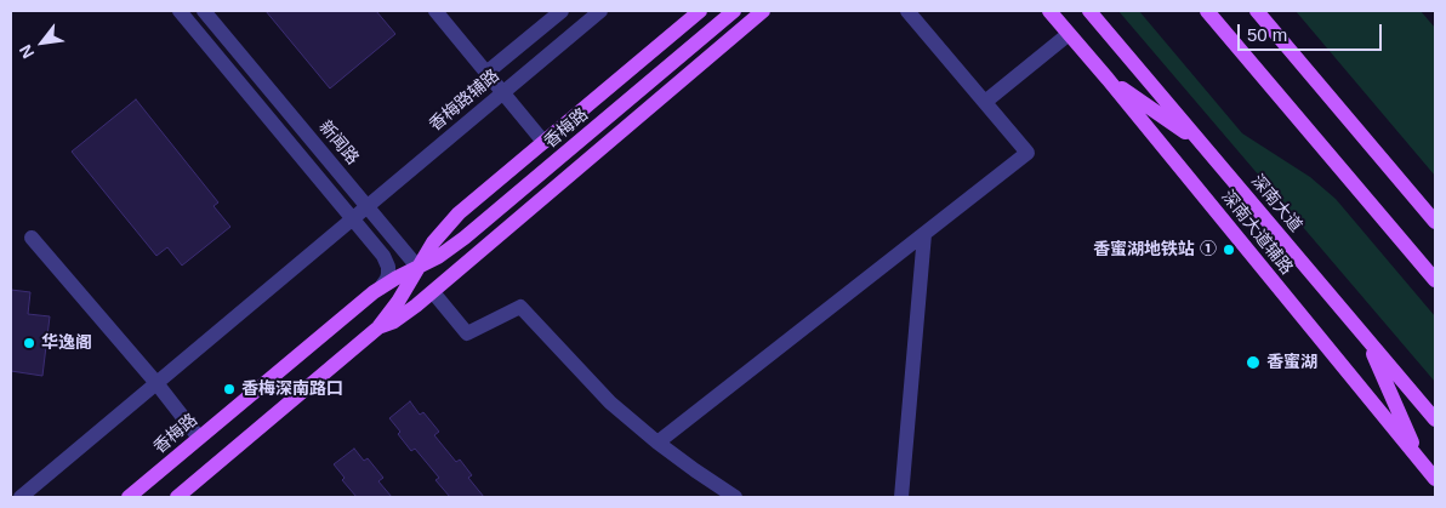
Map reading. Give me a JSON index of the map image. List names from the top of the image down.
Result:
{
  "streets": {
    "main road": ["香梅路", "深南大道", "深南大道辅路"],
    "street": ["香梅路辅路", "新闻路"]
  },
  "crossings": [
    ["香梅路辅路", "新闻路"],
    ["香梅路", "新闻路"]
  ],
  "places": [
    "香蜜湖地铁站 ①",
    "华逸阁",
    "香蜜湖",
    "香梅深南路口"
  ],
  "scale_bar": "50 m",
  "north": "bottom left"
}
